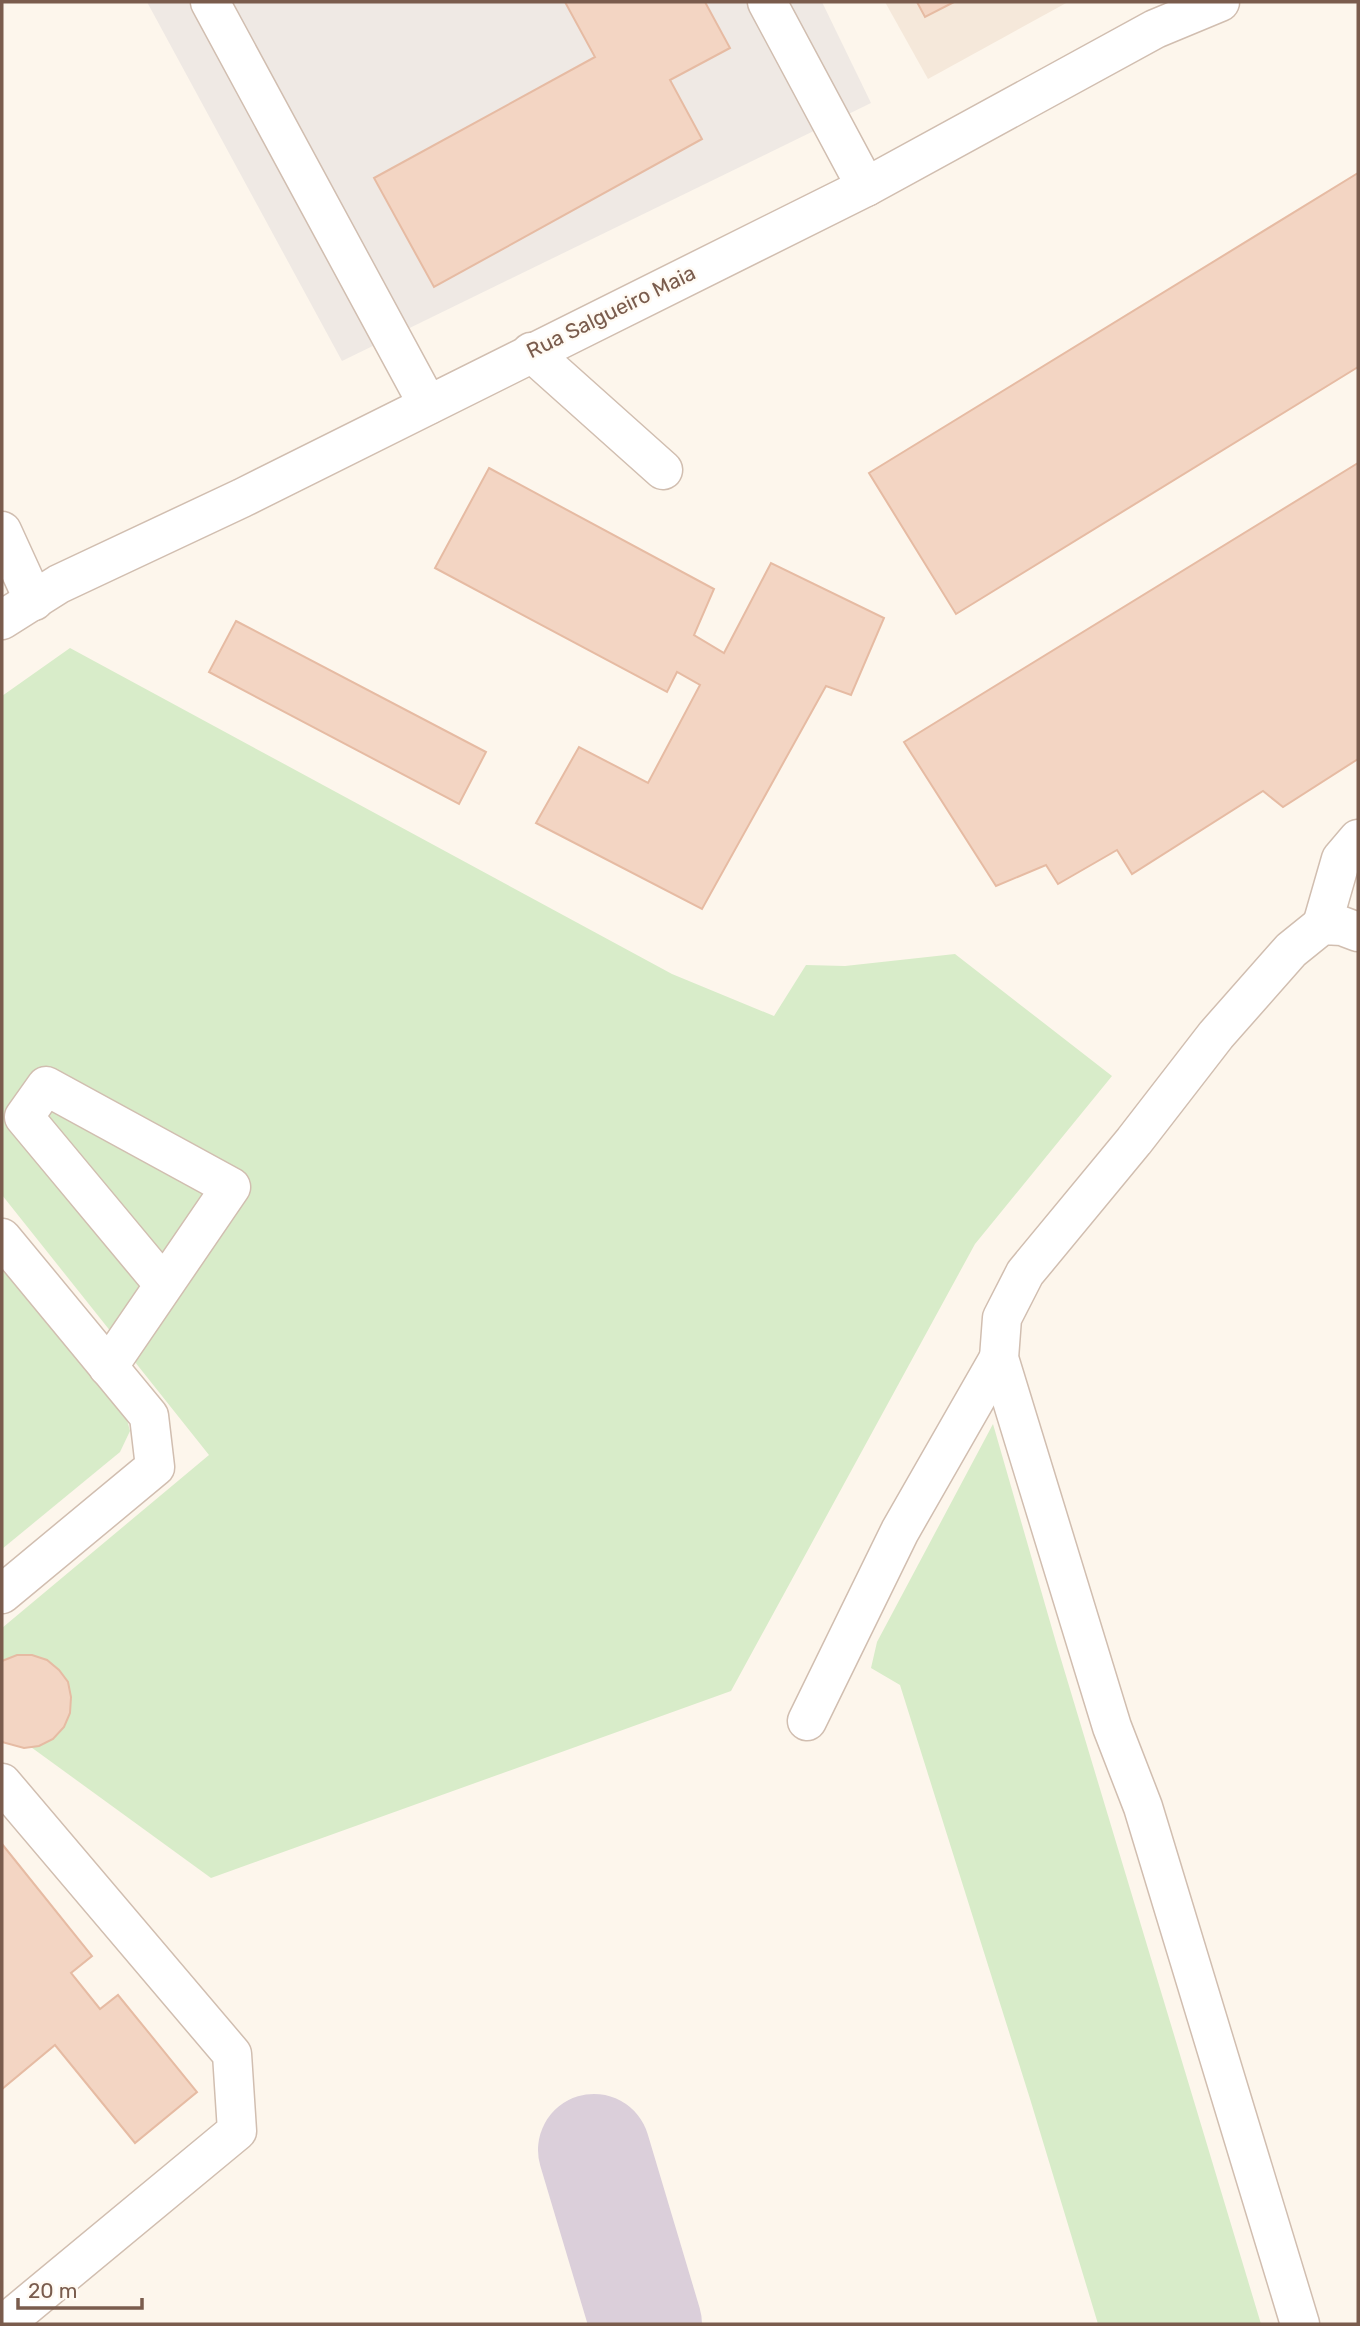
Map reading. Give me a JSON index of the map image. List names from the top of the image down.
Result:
{
  "streets": {
    "street": ["Rua Salgueiro Maia"]
  },
  "scale_bar": "20 m"
}
